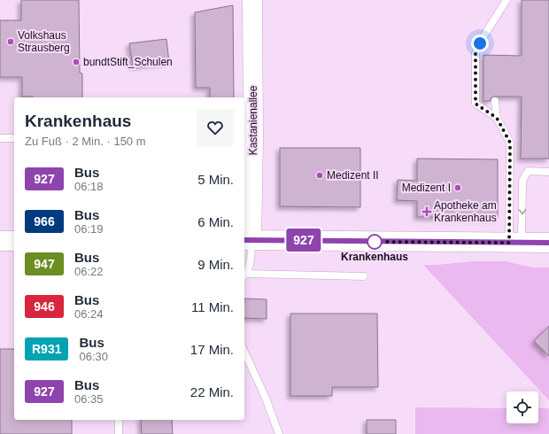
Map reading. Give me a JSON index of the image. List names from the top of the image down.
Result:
{
  "streets": {
    "main road": ["Kastanienallee"]
  },
  "places": {
    "other": [
      "Volkshaus Strausberg",
      "bundtStift_Schulen",
      "Medizent II",
      "Medizent I",
      "Krankenhaus"
    ],
    "health": ["Apotheke am Krankenhaus"]
  },
  "lines": ["bus line 927"],
  "page": {
    "on_map": "927",
    "heading": ["Krankenhaus", "Zu Fuß · 2 Min. · 150 m"],
    "list": [
      {
        "mark": "927",
        "name": "Bus",
        "note": "06:18",
        "value": "5 Min."
      },
      {
        "mark": "966",
        "name": "Bus",
        "note": "06:19",
        "value": "6 Min."
      },
      {
        "mark": "947",
        "name": "Bus",
        "note": "06:22",
        "value": "9 Min."
      },
      {
        "mark": "946",
        "name": "Bus",
        "note": "06:24",
        "value": "11 Min."
      },
      {
        "mark": "R931",
        "name": "Bus",
        "note": "06:30",
        "value": "17 Min."
      },
      {
        "mark": "927",
        "name": "Bus",
        "note": "06:35",
        "value": "22 Min."
      }
    ]
  }
}
